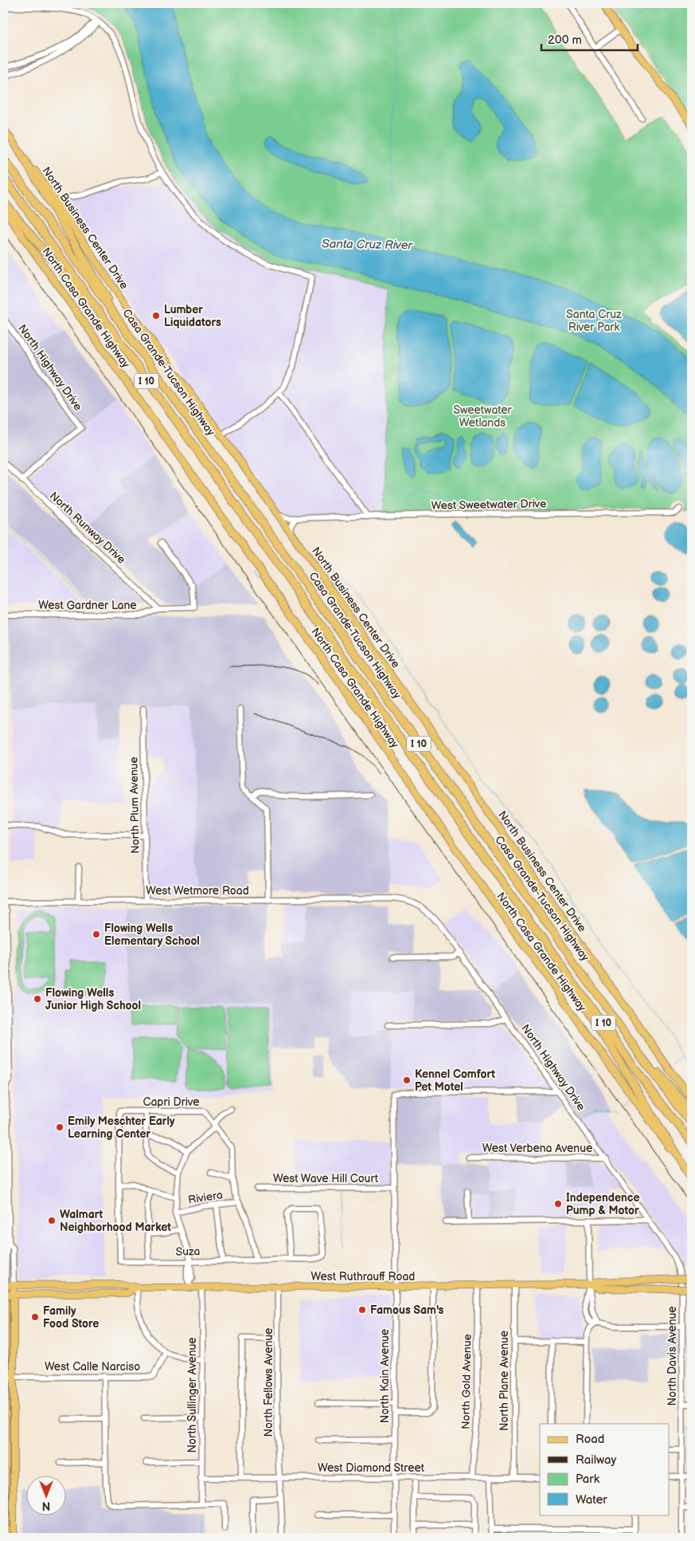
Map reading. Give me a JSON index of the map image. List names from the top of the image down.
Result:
{
  "streets": {
    "highway": ["Casa Grande-Tucson Highway", "I 10"],
    "main road": ["North Business Center Drive", "North Casa Grande Highway", "West Ruthrauff Road"],
    "street": [
      "North Highway Drive",
      "West Sweetwater Drive",
      "North Runway Drive",
      "West Gardner Lane",
      "North Plum Avenue",
      "West Wetmore Road",
      "Capri Drive",
      "West Verbena Avenue",
      "West Wave Hill Court",
      "Riviera",
      "Suza",
      "North Davis Avenue",
      "West Calle Narciso",
      "North Kain Avenue",
      "North Plane Avenue",
      "North Gold Avenue",
      "North Fellows Avenue",
      "North Sullinger Avenue",
      "West Diamond Street"
    ]
  },
  "crossings": [
    ["North Business Center Drive", "West Sweetwater Drive"],
    ["North Highway Drive", "North Runway Drive"],
    ["North Highway Drive", "West Wetmore Road"],
    ["North Highway Drive", "West Verbena Avenue"],
    ["North Highway Drive", "North Davis Avenue"],
    ["North Highway Drive", "North Kain Avenue"],
    ["North Runway Drive", "West Gardner Lane"],
    ["North Plum Avenue", "West Wetmore Road"],
    ["Capri Drive", "Riviera"],
    ["Capri Drive", "Suza"],
    ["West Wave Hill Court", "North Kain Avenue"],
    ["West Ruthrauff Road", "North Kain Avenue"],
    ["West Ruthrauff Road", "North Plane Avenue"],
    ["West Ruthrauff Road", "North Gold Avenue"],
    ["West Ruthrauff Road", "North Fellows Avenue"],
    ["West Ruthrauff Road", "North Sullinger Avenue"],
    ["North Kain Avenue", "West Diamond Street"],
    ["North Plane Avenue", "West Diamond Street"],
    ["North Gold Avenue", "West Diamond Street"],
    ["North Fellows Avenue", "West Diamond Street"],
    ["North Sullinger Avenue", "West Diamond Street"]
  ],
  "water": ["Santa Cruz River"],
  "parks": ["Santa Cruz River Park", "Sweetwater Wetlands"],
  "places": [
    "Lumber Liquidators",
    "Flowing Wells Elementary School",
    "Flowing Wells Junior High School",
    "Kennel Comfort Pet Motel",
    "Emily Meschter Early Learning Center",
    "Independence Pump & Motor",
    "Walmart Neighborhood Market",
    "Famous Sam's",
    "Family Food Store"
  ],
  "legend": [
    "Road",
    "Railway",
    "Park",
    "Water"
  ],
  "scale_bar": "200 m",
  "north": "bottom"
}
